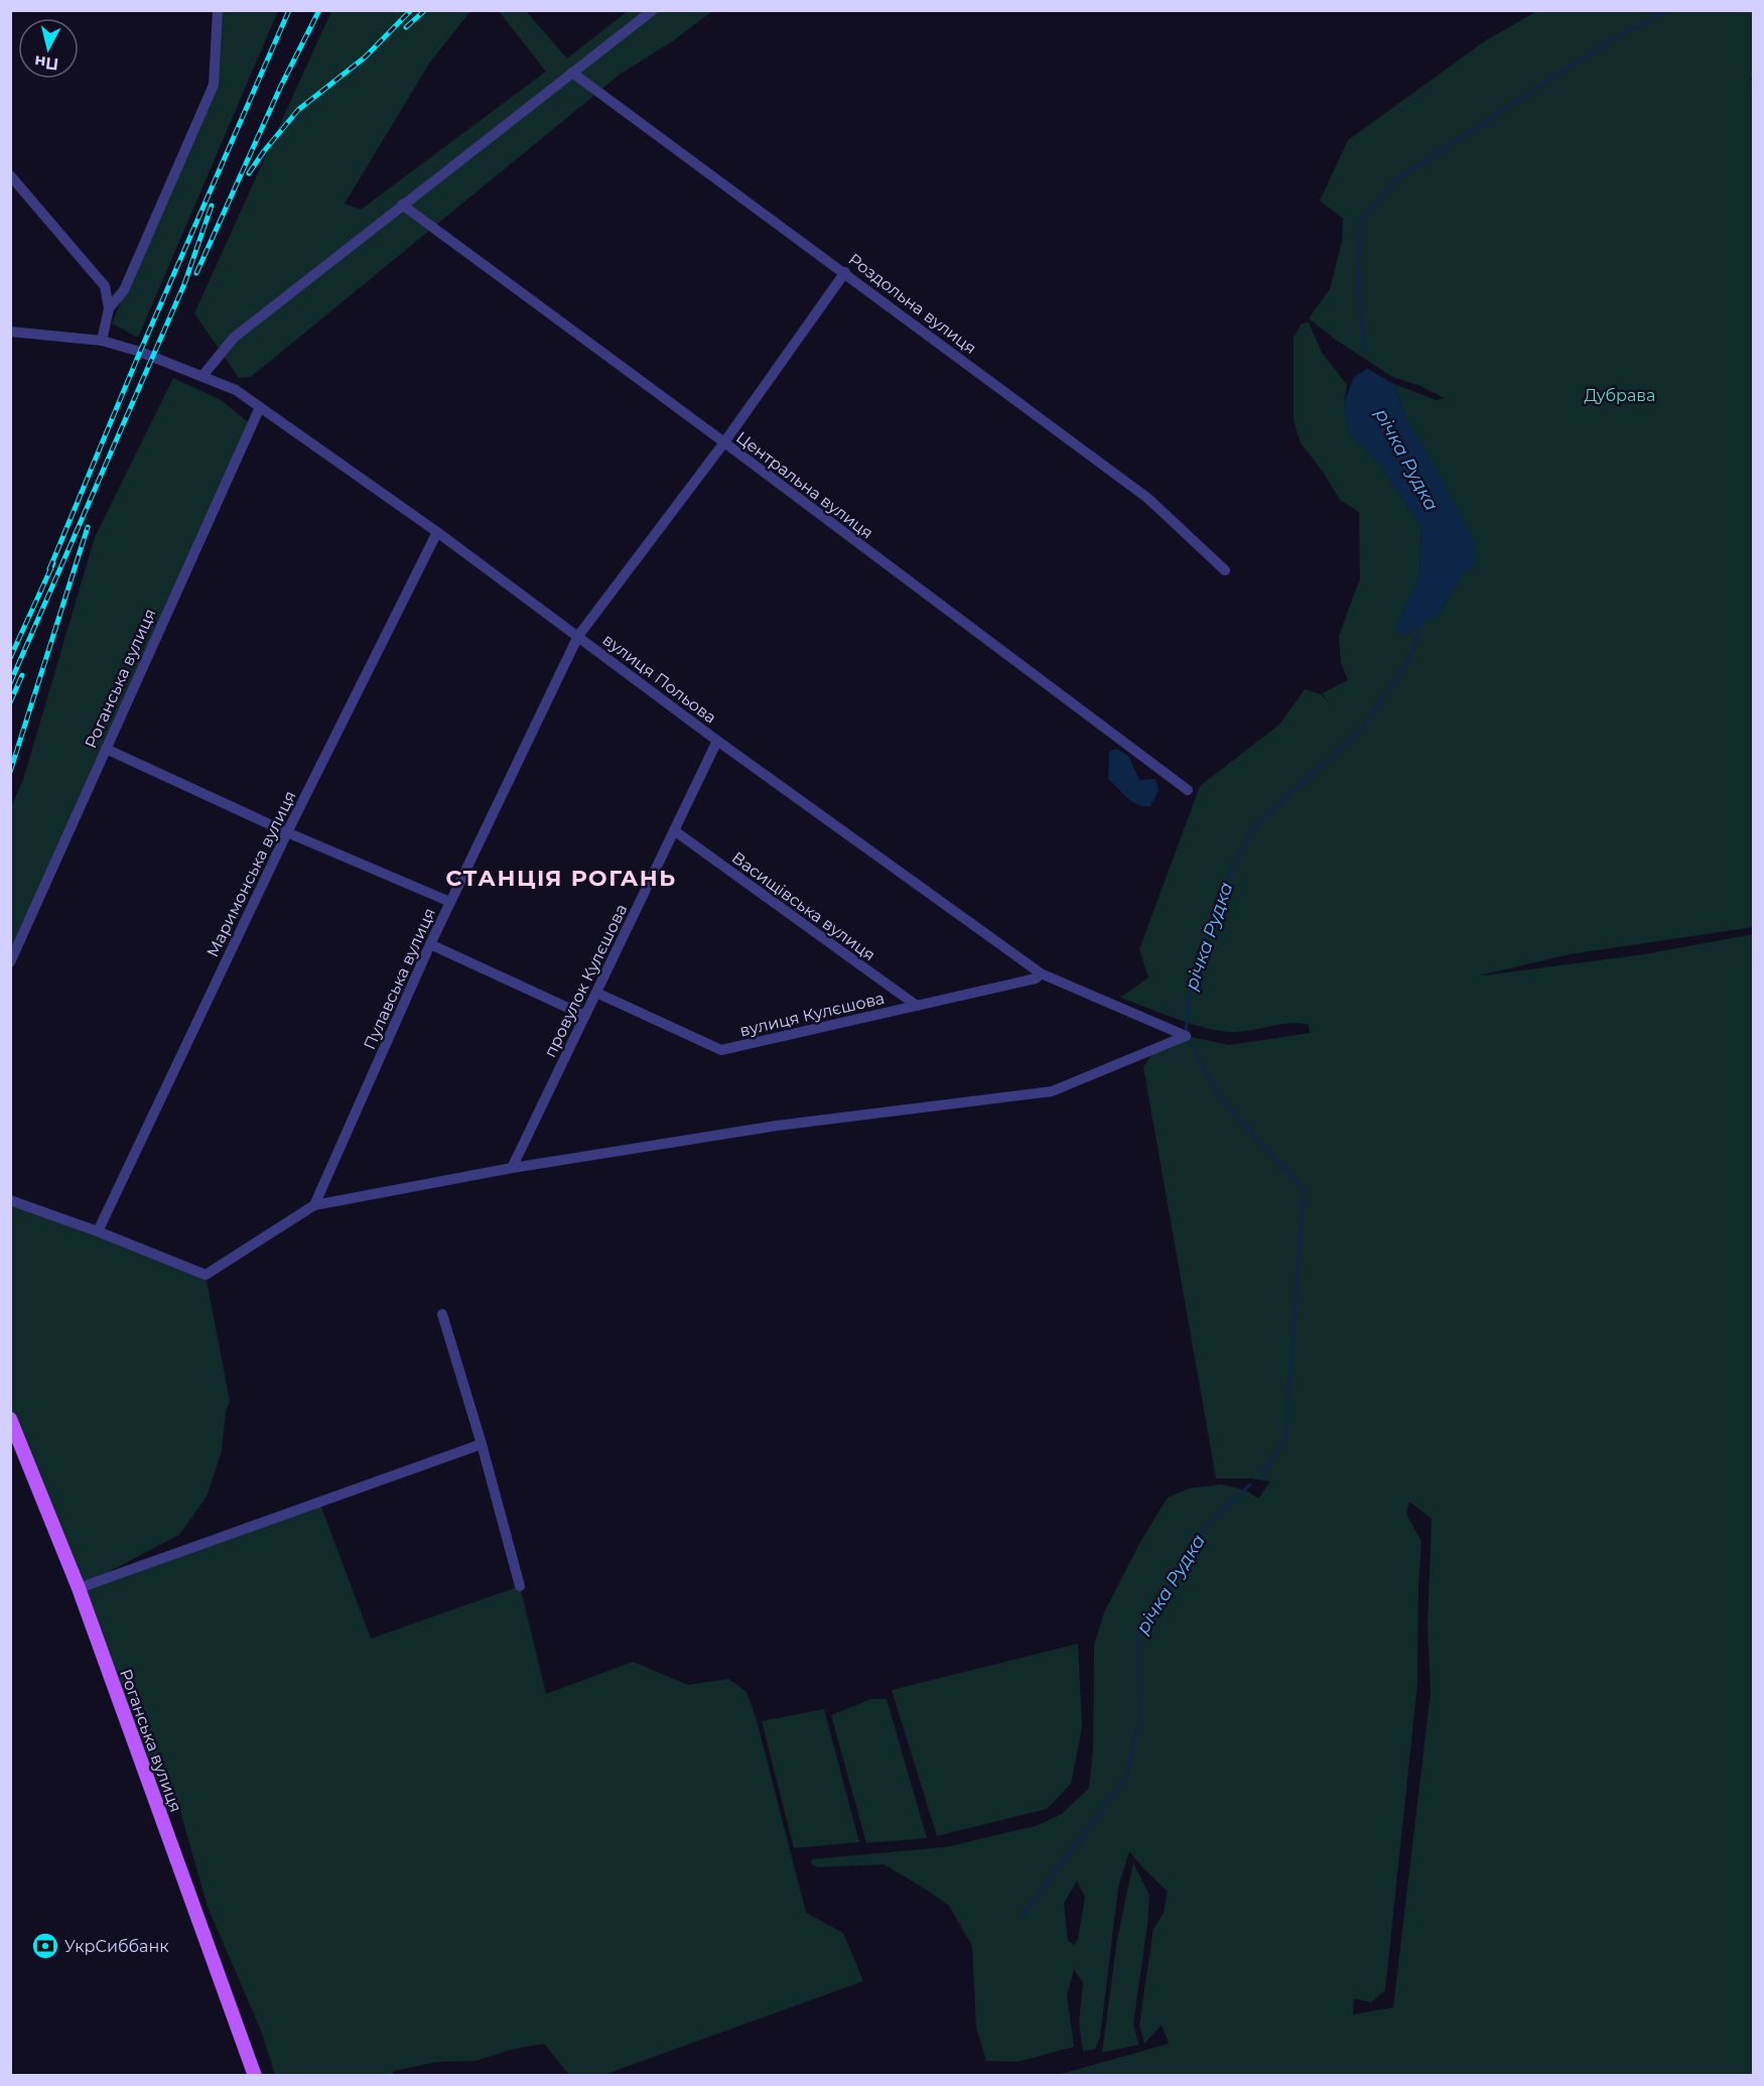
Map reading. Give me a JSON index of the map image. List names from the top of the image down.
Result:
{
  "streets": {
    "main road": ["Роганська вулиця"],
    "street": [
      "Роздольна вулиця",
      "Центральна вулиця",
      "вулиця Польова",
      "Маримонська вулиця",
      "Васищівська вулиця",
      "Пулавська вулиця",
      "провулок Кулєшова",
      "вулиця Кулєшова"
    ]
  },
  "crossings": [
    ["Роздольна вулиця", "Пулавська вулиця"],
    ["Центральна вулиця", "Пулавська вулиця"],
    ["Роганська вулиця", "вулиця Польова"],
    ["вулиця Польова", "Маримонська вулиця"],
    ["вулиця Польова", "Пулавська вулиця"],
    ["вулиця Польова", "провулок Кулєшова"],
    ["вулиця Польова", "вулиця Кулєшова"],
    ["Васищівська вулиця", "провулок Кулєшова"],
    ["Васищівська вулиця", "вулиця Кулєшова"],
    ["провулок Кулєшова", "вулиця Кулєшова"]
  ],
  "districts": ["СТАНЦІЯ РОГАНЬ"],
  "water": ["річка Рудка"],
  "parks": ["Дубрава"],
  "places": {
    "bank": ["УкрСиббанк"]
  },
  "north": "bottom"
}
